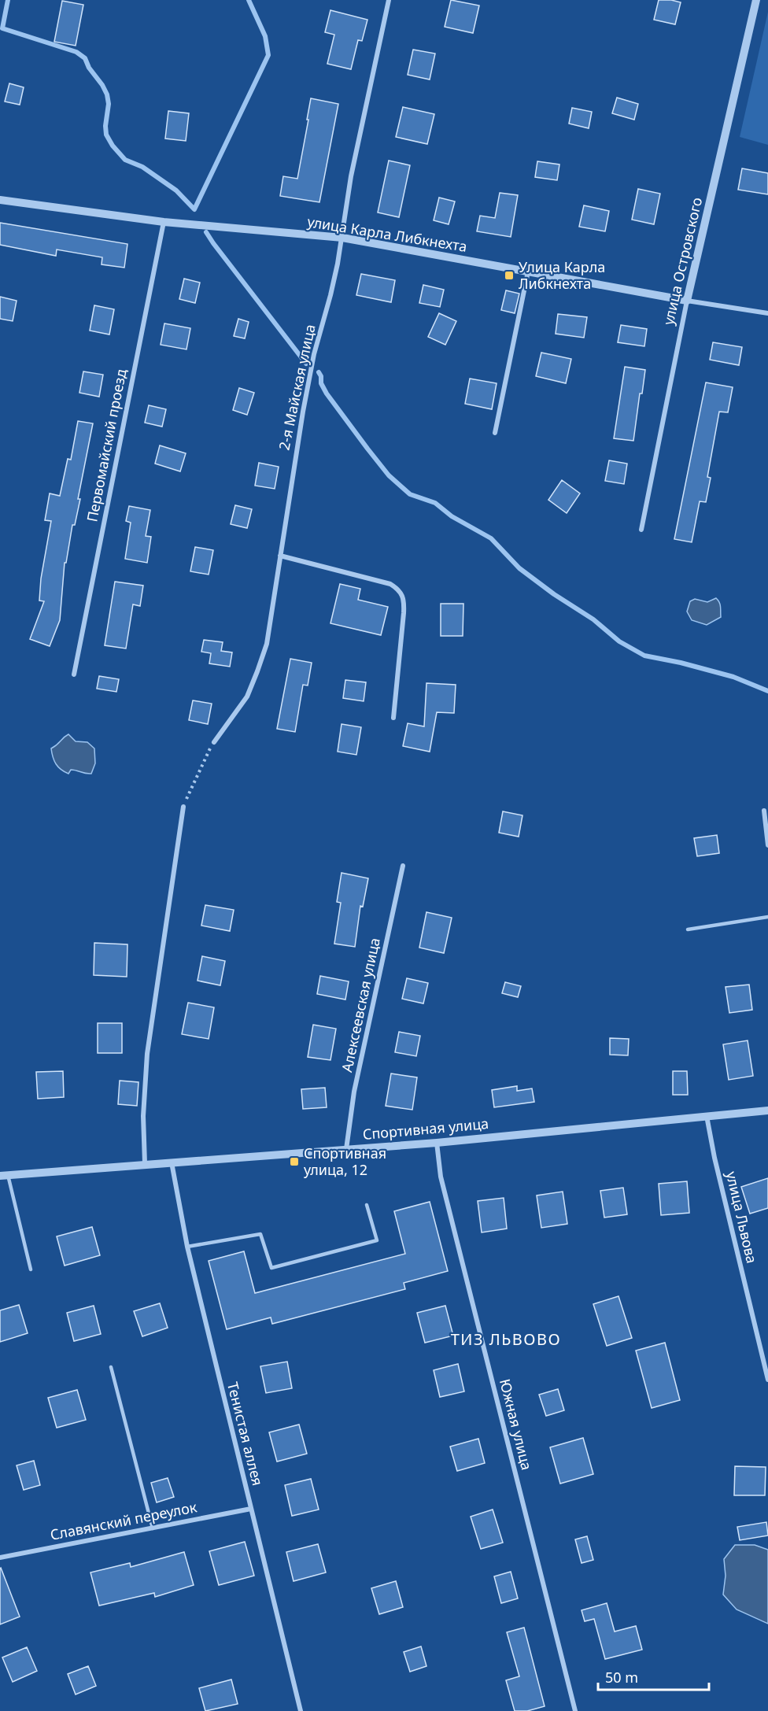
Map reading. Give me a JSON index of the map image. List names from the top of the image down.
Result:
{
  "streets": {
    "street": [
      "улица Карла Либкнехта",
      "улица Островского",
      "2-я Майская улица",
      "Первомайский проезд",
      "Алексеевская улица",
      "Спортивная улица",
      "улица Львова",
      "Южная улица",
      "Тенистая аллея",
      "Славянский переулок"
    ]
  },
  "crossings": [
    ["улица Карла Либкнехта", "улица Островского"],
    ["улица Карла Либкнехта", "2-я Майская улица"],
    ["улица Карла Либкнехта", "Первомайский проезд"],
    ["Алексеевская улица", "Спортивная улица"],
    ["Спортивная улица", "улица Львова"],
    ["Спортивная улица", "Южная улица"],
    ["Спортивная улица", "Тенистая аллея"],
    ["Тенистая аллея", "Славянский переулок"]
  ],
  "districts": ["ТИЗ ЛЬВОВО"],
  "places": {
    "transit": ["Улица Карла Либкнехта", "Спортивная улица, 12"]
  },
  "scale_bar": "50 m"
}
